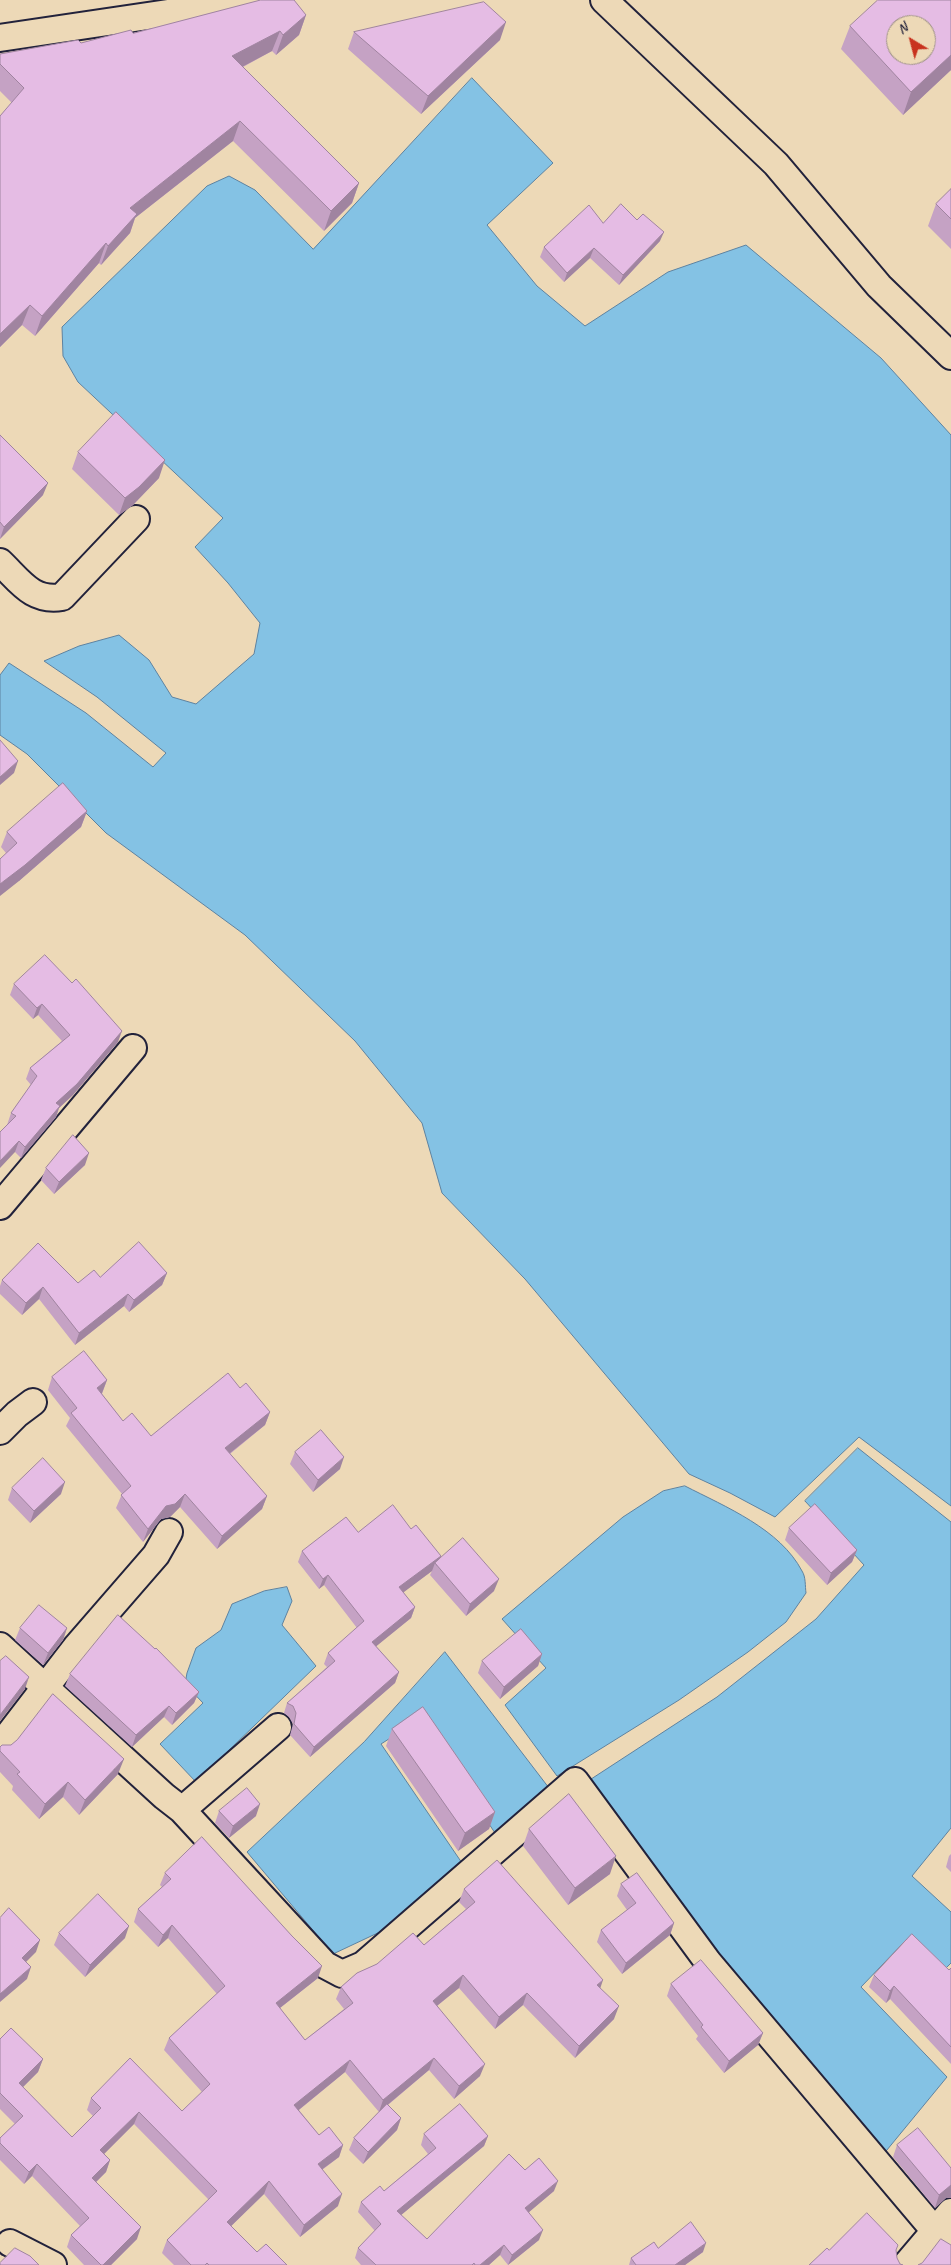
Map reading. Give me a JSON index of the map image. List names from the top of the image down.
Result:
{
  "north": "top left"
}
